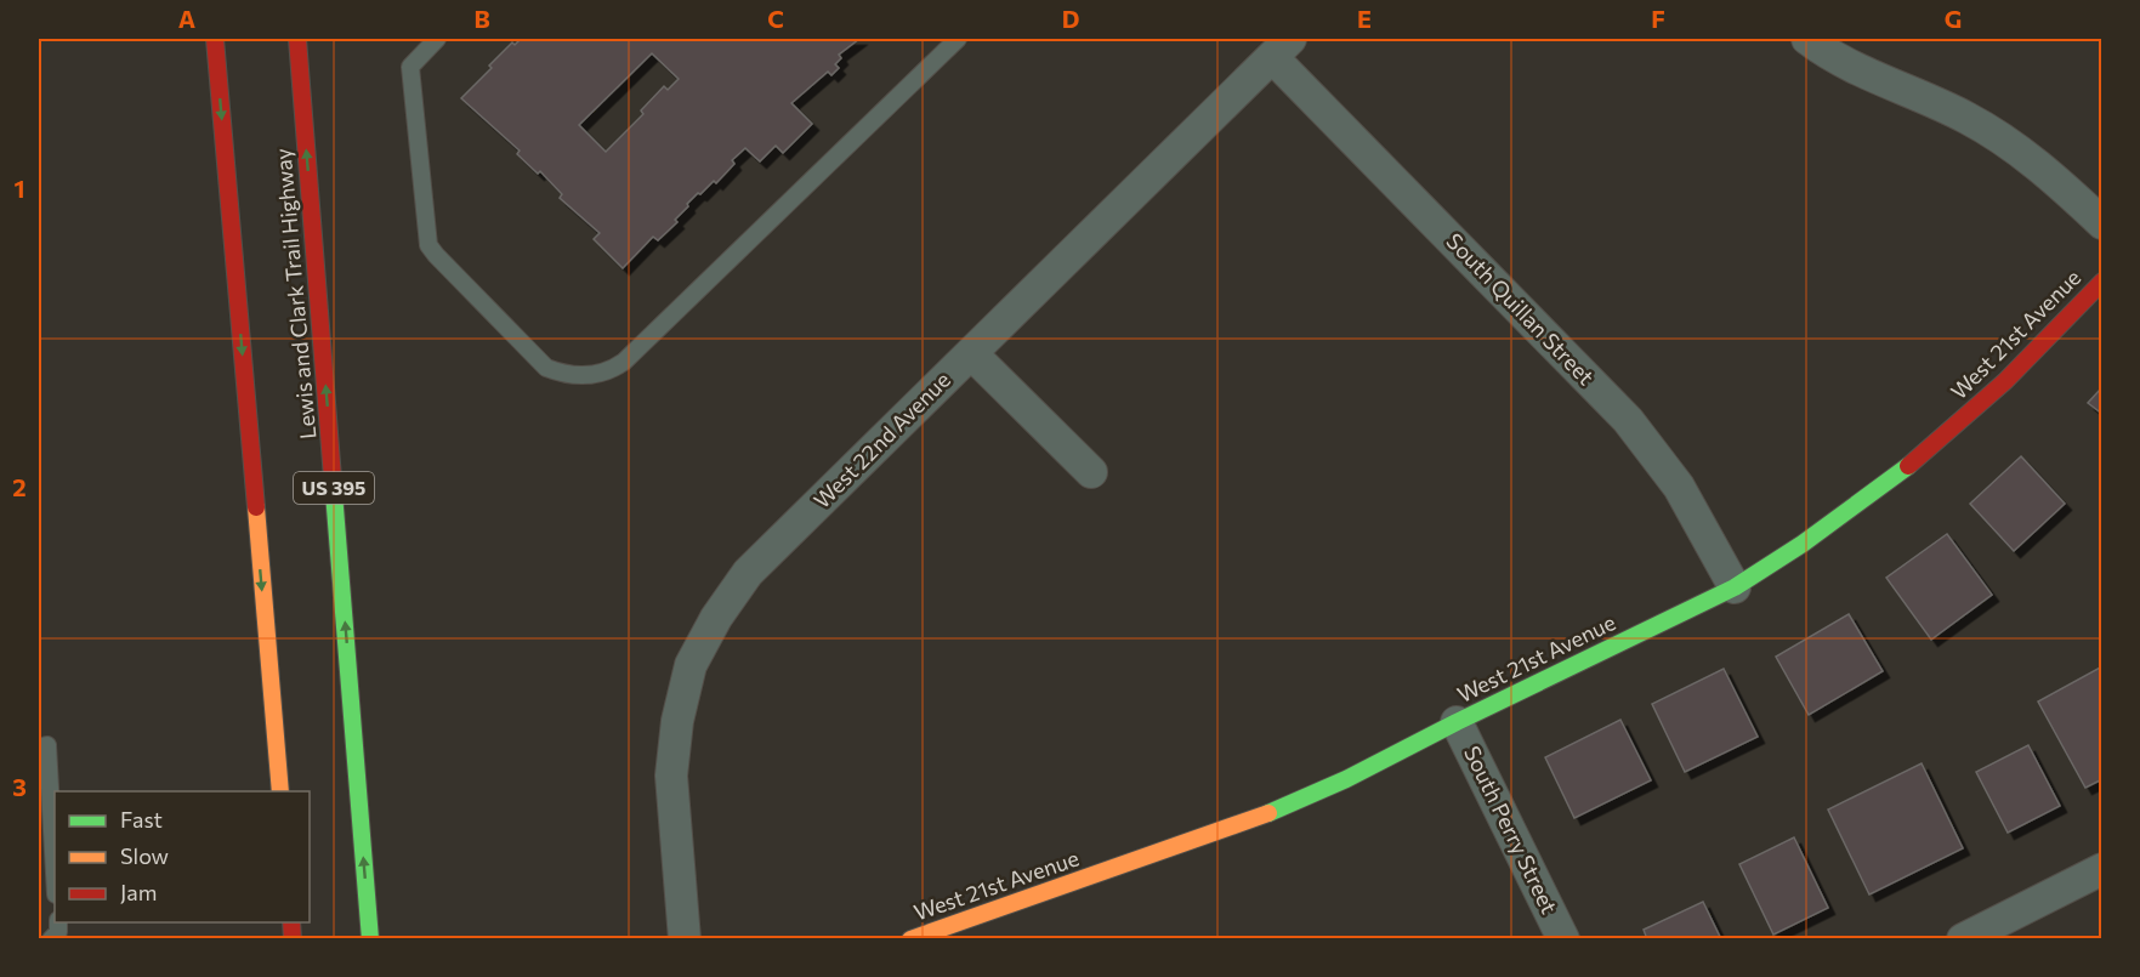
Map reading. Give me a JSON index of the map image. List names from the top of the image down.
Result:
{
  "streets": {
    "main road": ["Lewis and Clark Trail Highway", "West 21st Avenue", "US 395"],
    "street": ["South Quillan Street", "West 22nd Avenue", "South Perry Street"]
  },
  "crossings": [
    ["South Quillan Street", "West 21st Avenue"],
    ["South Quillan Street", "West 22nd Avenue"],
    ["West 21st Avenue", "South Perry Street"]
  ],
  "legend": ["Fast", "Slow", "Jam"],
  "grid": {
    "columns": [
      "A",
      "B",
      "C",
      "D",
      "E",
      "F",
      "G"
    ],
    "rows": ["1", "2", "3"]
  }
}
